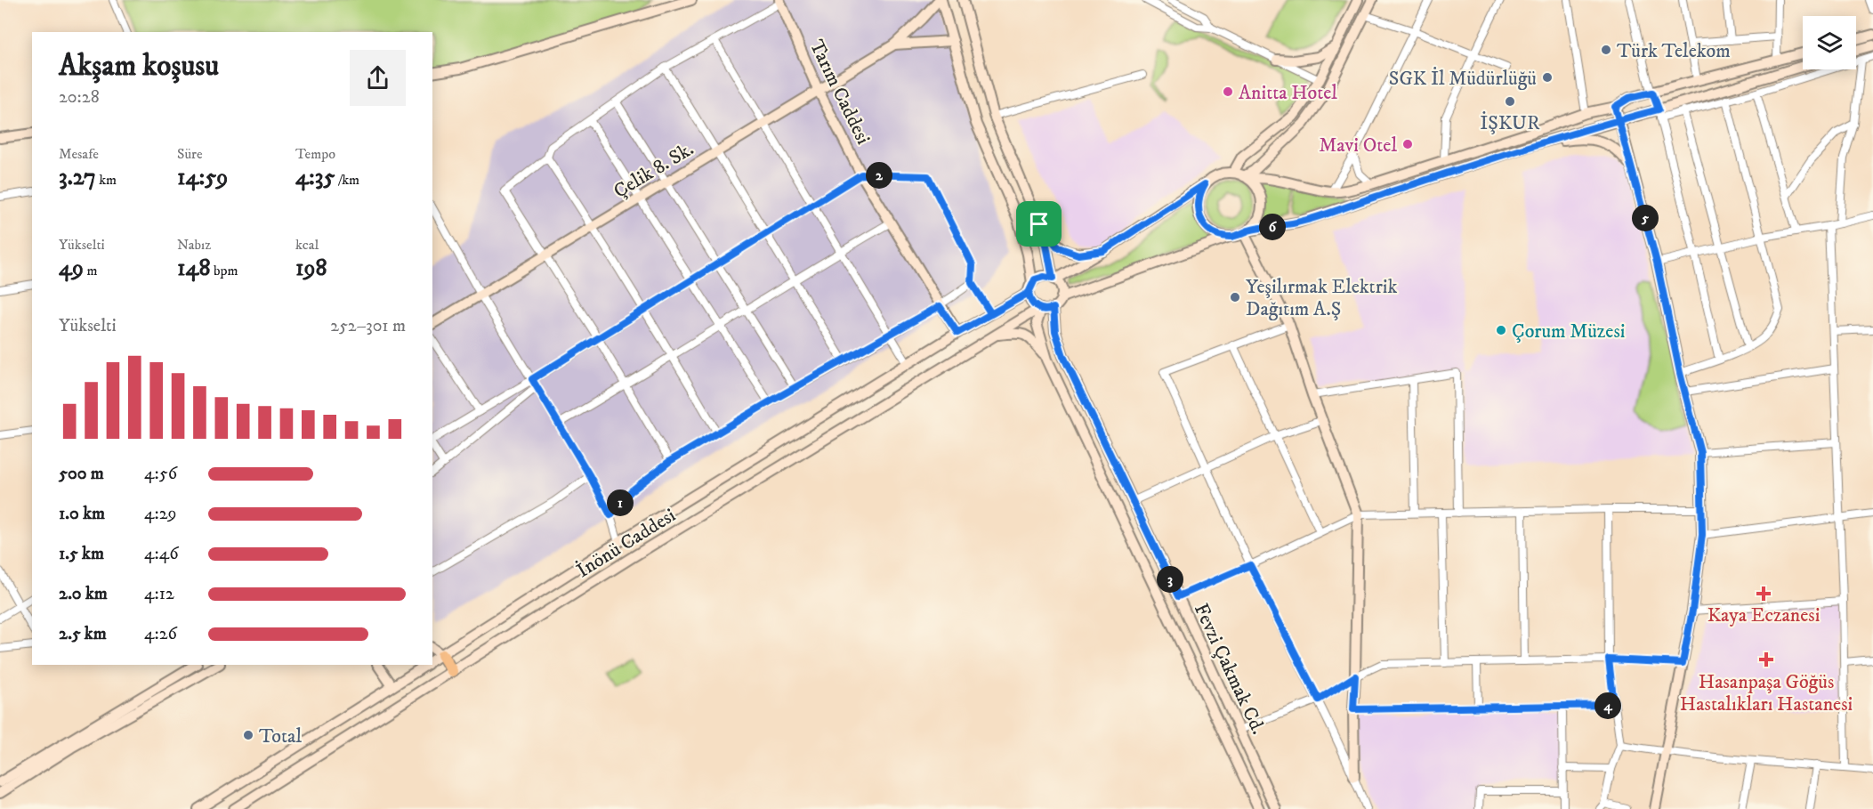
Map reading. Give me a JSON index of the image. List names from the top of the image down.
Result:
{
  "streets": {
    "main road": [
      "Tarım Caddesi",
      "Çelik 8. Sk.",
      "İnönü Caddesi",
      "Fevzi Çakmak Cd."
    ]
  },
  "crossings": [
    ["Tarım Caddesi", "Çelik 8. Sk."],
    ["Tarım Caddesi", "İnönü Caddesi"],
    ["İnönü Caddesi", "Fevzi Çakmak Cd."]
  ],
  "places": {
    "other": [
      "Türk Telekom",
      "SGK İl Müdürlüğü",
      "Anitta Hotel",
      "İŞKUR",
      "Mavi Otel",
      "Yeşilırmak Elektrik Dağıtım A.Ş",
      "Çorum Müzesi",
      "Total"
    ],
    "health": ["Kaya Eczanesi", "Hasanpaşa Göğüs Hastalıkları Hastanesi"]
  },
  "page": {
    "heading": ["Akşam koşusu", "20:28"],
    "stats": [
      ["Mesafe", "3.27 km"],
      ["Süre", "14:59"],
      ["Tempo", "4:35 /km"],
      ["Yükselti", "49 m"],
      ["Nabız", "148 bpm"],
      ["kcal", "198"]
    ],
    "pins": [
      "2",
      "5",
      "6",
      "1",
      "3",
      "4"
    ],
    "chart": ["Yükselti", "252–301 m"],
    "list": [
      {
        "name": "500 m",
        "note": "4:56"
      },
      {
        "name": "1.0 km",
        "note": "4:29"
      },
      {
        "name": "1.5 km",
        "note": "4:46"
      },
      {
        "name": "2.0 km",
        "note": "4:12"
      },
      {
        "name": "2.5 km",
        "note": "4:26"
      }
    ]
  }
}
